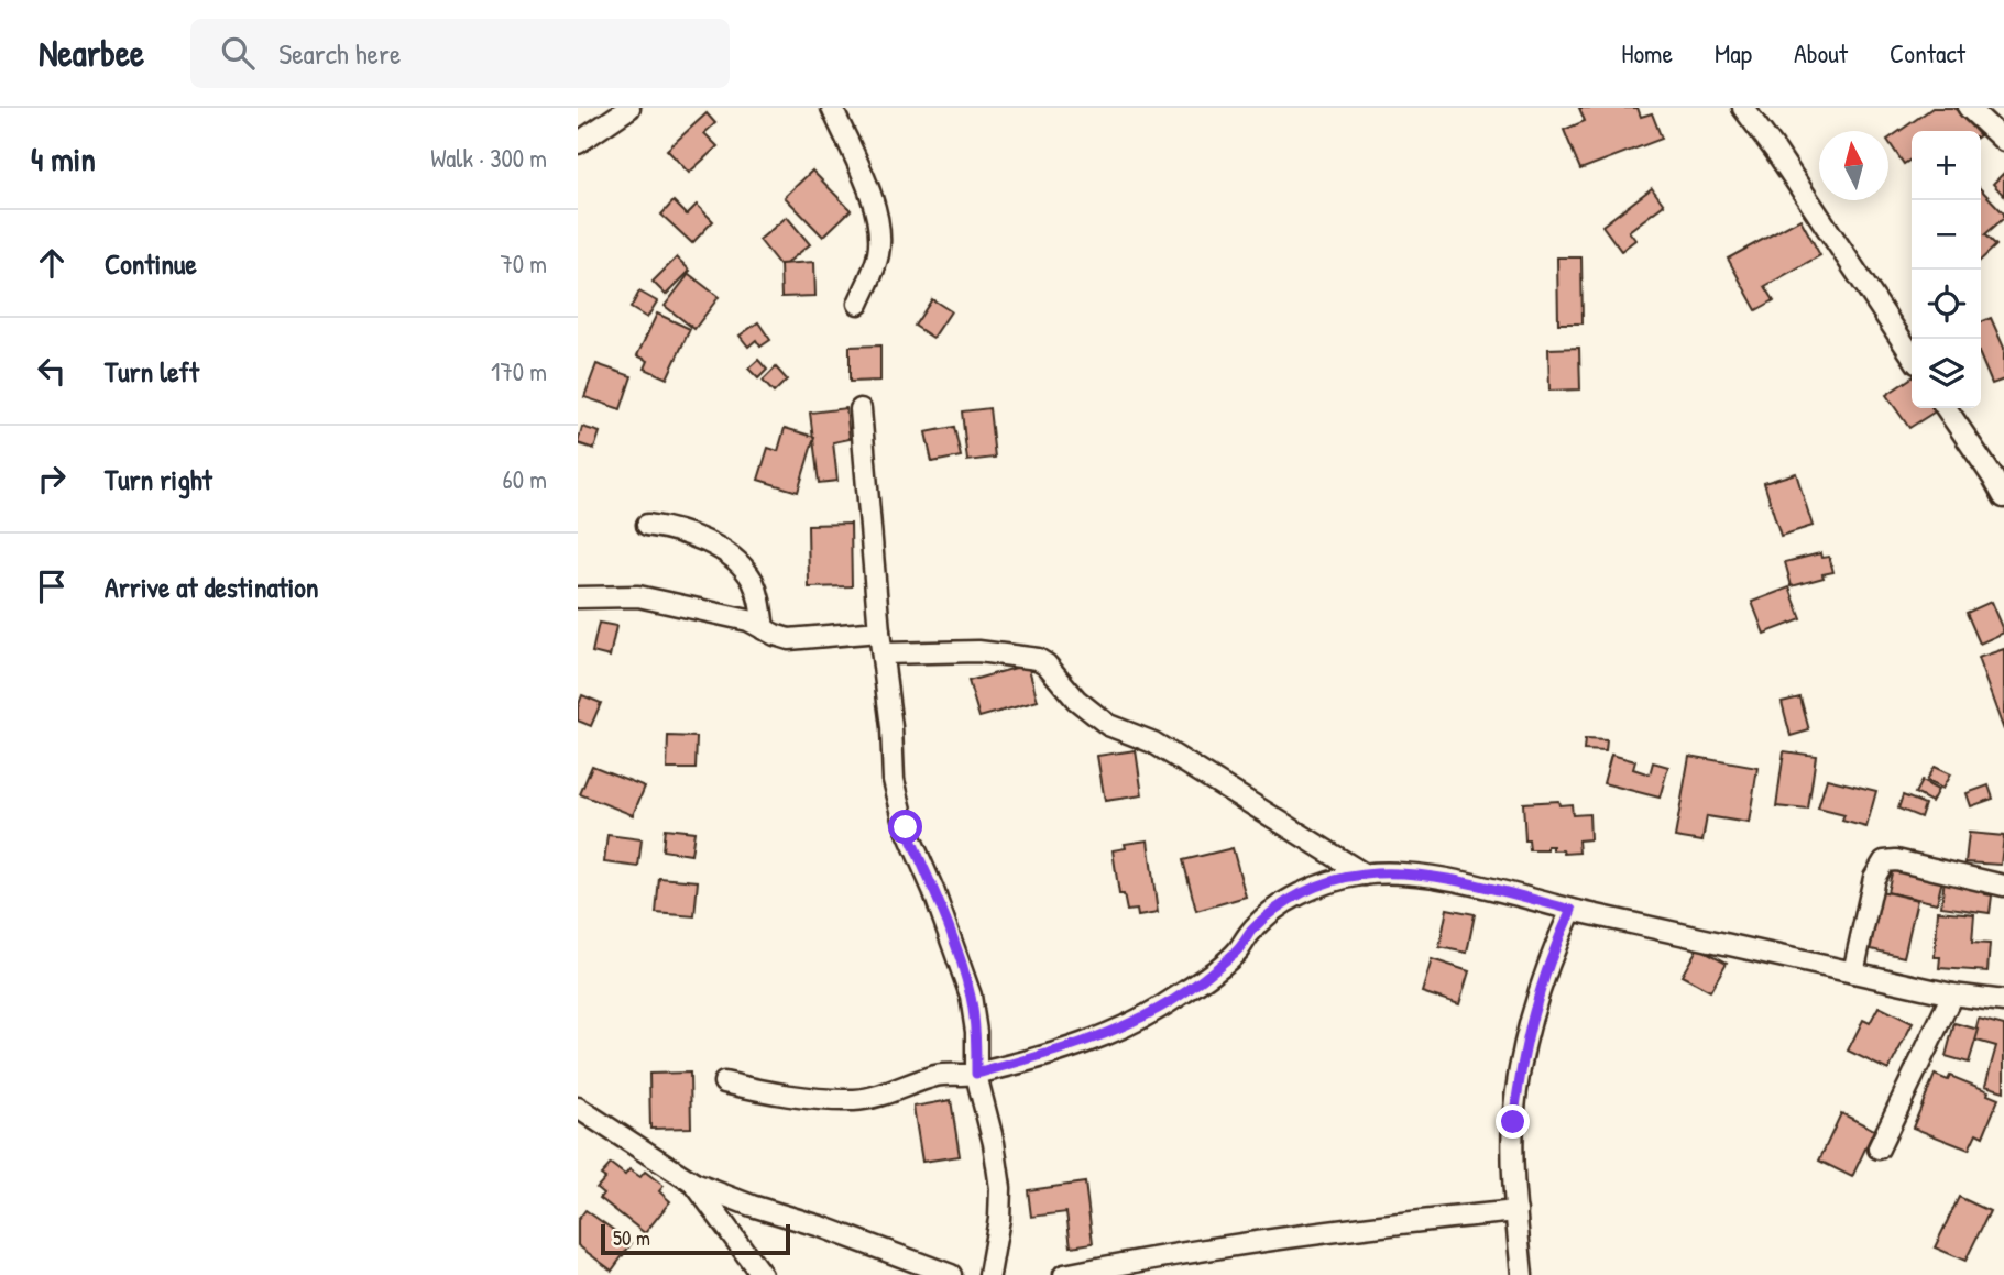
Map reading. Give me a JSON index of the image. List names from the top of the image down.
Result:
{
  "scale_bar": "50 m",
  "north": "top",
  "page": {
    "header": "Nearbee",
    "search": "Search here",
    "nav": [
      "Home",
      "Map",
      "About",
      "Contact"
    ],
    "heading": ["4 min", "Walk · 300 m"],
    "map_buttons": ["+", "−"],
    "list": [
      ["Continue", "70 m"],
      ["Turn left", "170 m"],
      ["Turn right", "60 m"],
      "Arrive at destination"
    ],
    "scale": "50 m"
  }
}
